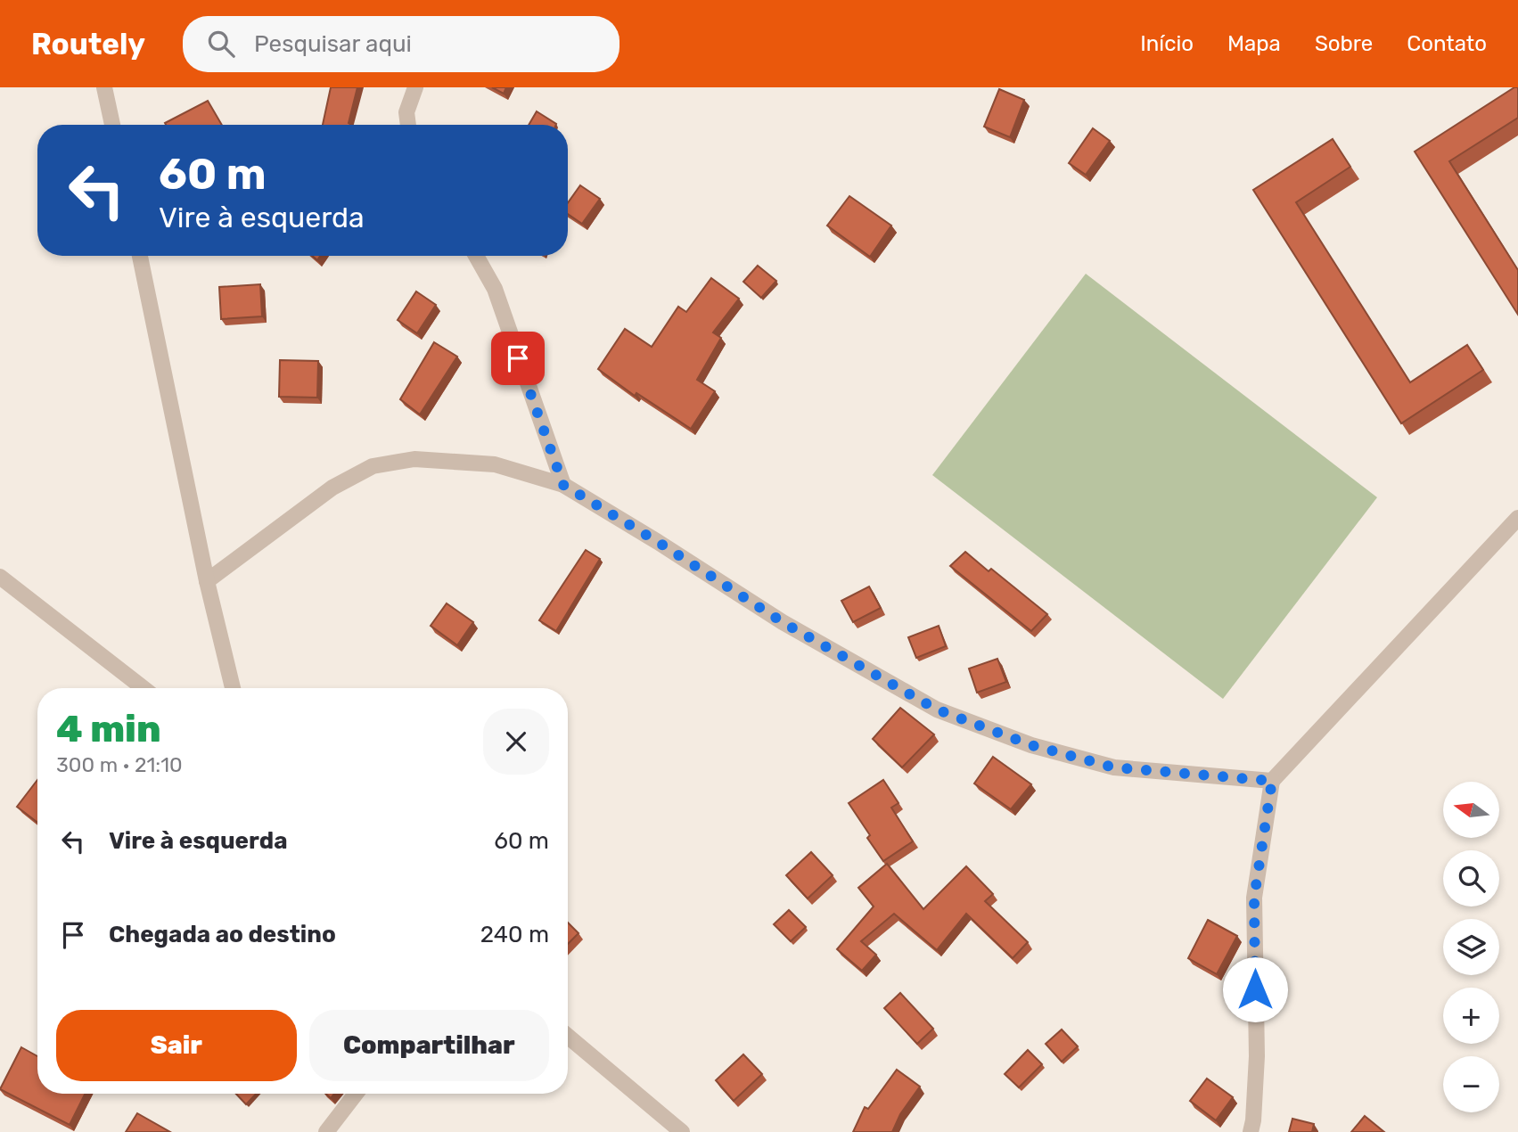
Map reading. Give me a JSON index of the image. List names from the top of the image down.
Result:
{
  "north": "left",
  "page": {
    "header": "Routely",
    "search": "Pesquisar aqui",
    "nav": [
      "Início",
      "Mapa",
      "Sobre",
      "Contato"
    ],
    "turn": ["60 m", "Vire à esquerda"],
    "heading": ["4 min", "300 m · 21:10"],
    "map_buttons": ["+", "−"],
    "list": [
      {
        "name": "Vire à esquerda",
        "value": "60 m"
      },
      {
        "name": "Chegada ao destino",
        "value": "240 m"
      }
    ],
    "buttons": ["Sair", "Compartilhar"]
  }
}
